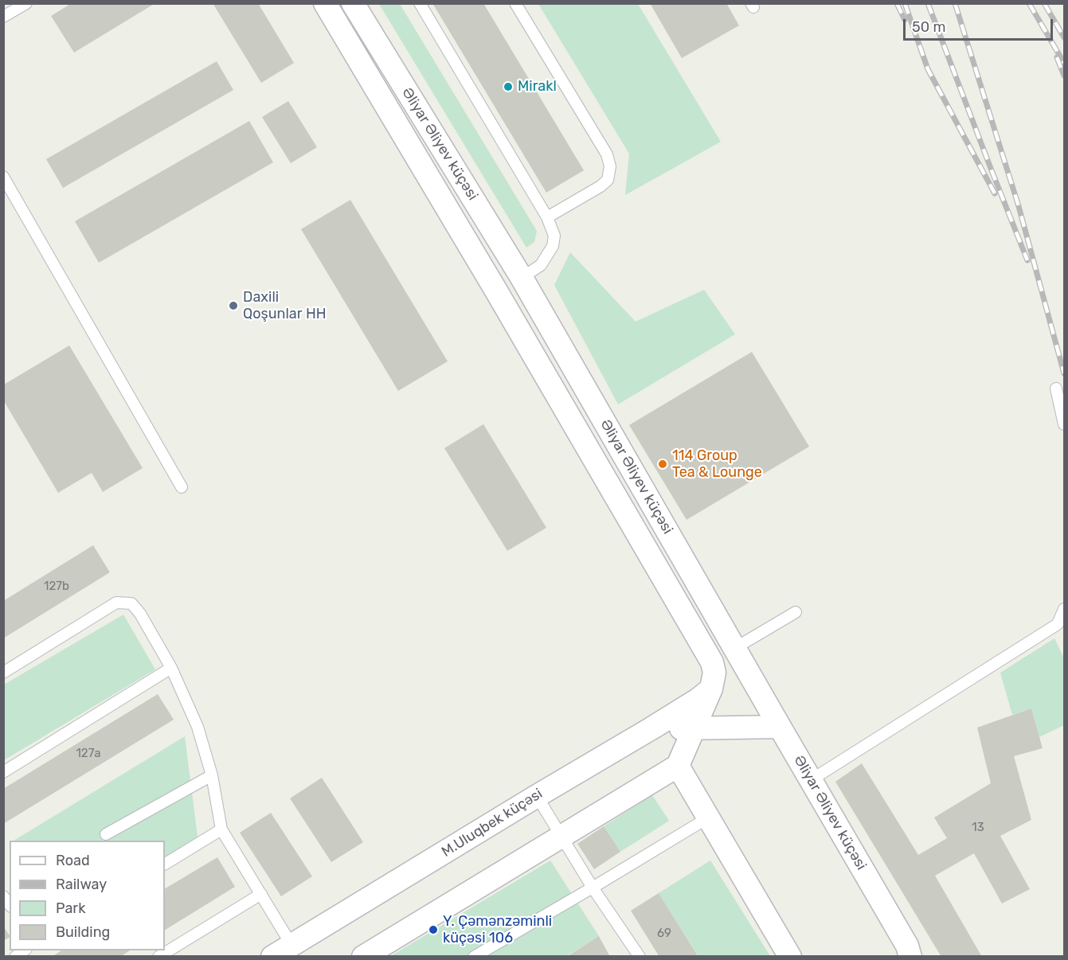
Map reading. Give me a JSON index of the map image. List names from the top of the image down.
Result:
{
  "streets": {
    "street": ["Əliyar Əliyev küçəsi", "M.Uluqbek küçəsi"]
  },
  "crossings": [
    ["Əliyar Əliyev küçəsi", "M.Uluqbek küçəsi"]
  ],
  "places": [
    "Mirakl",
    "Daxili Qoşunlar HH",
    "114 Group Tea & Lounge",
    "Y. Çəmənzəminli küçəsi 106"
  ],
  "house_numbers": [
    "127b",
    "127a",
    "13",
    "69"
  ],
  "legend": [
    "Road",
    "Railway",
    "Park",
    "Building"
  ],
  "scale_bar": "50 m"
}
